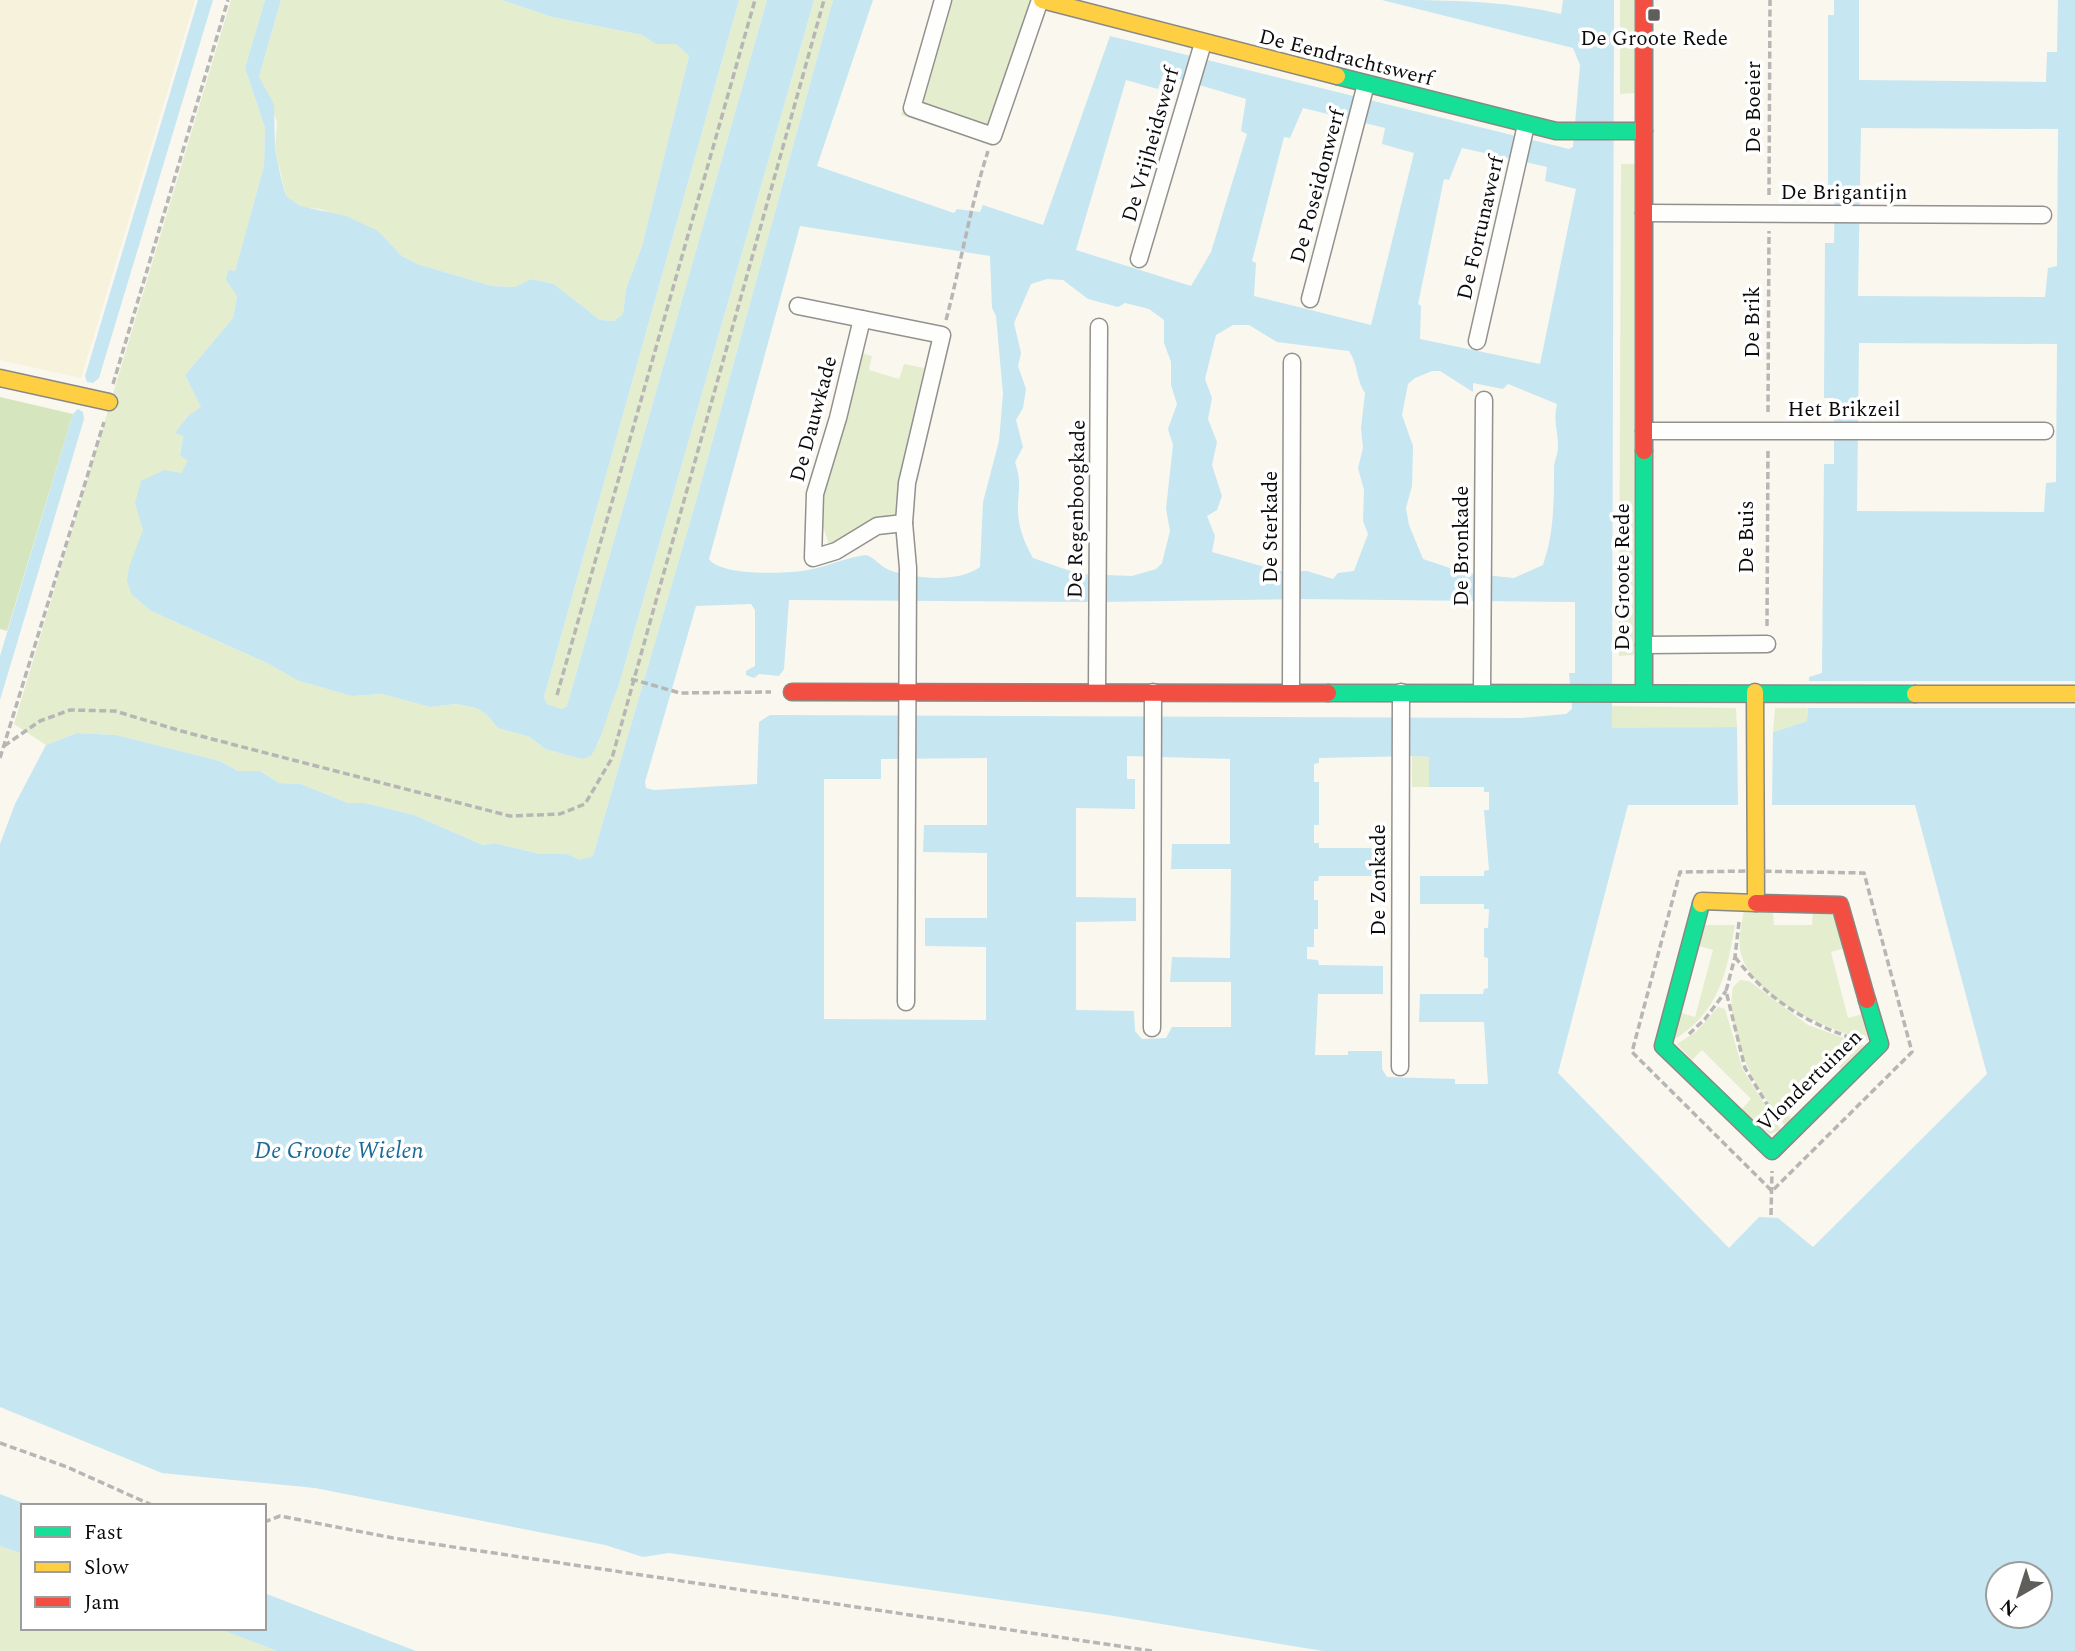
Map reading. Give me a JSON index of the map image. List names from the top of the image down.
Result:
{
  "streets": {
    "street": [
      "De Eendrachtswerf",
      "De Vrijheidswerf",
      "De Poseidonwerf",
      "De Brigantijn",
      "De Fortunawerf",
      "Het Brikzeil",
      "De Dauwkade",
      "De Regenboogkade",
      "De Sterkade",
      "De Bronkade",
      "De Groote Rede",
      "De Zonkade",
      "Vlondertuinen"
    ],
    "path": ["De Boeier", "De Brik", "De Buis"]
  },
  "crossings": [
    ["De Eendrachtswerf", "De Vrijheidswerf"],
    ["De Eendrachtswerf", "De Poseidonwerf"],
    ["De Eendrachtswerf", "De Fortunawerf"],
    ["De Eendrachtswerf", "De Groote Rede"],
    ["De Boeier", "De Brigantijn"],
    ["De Boeier", "De Brik"],
    ["De Brigantijn", "De Brik"],
    ["De Brigantijn", "De Groote Rede"],
    ["De Brik", "Het Brikzeil"],
    ["De Brik", "De Buis"],
    ["Het Brikzeil", "De Buis"],
    ["Het Brikzeil", "De Groote Rede"]
  ],
  "water": ["De Groote Wielen"],
  "places": {
    "transit": ["De Groote Rede"]
  },
  "legend": ["Fast", "Slow", "Jam"],
  "north": "bottom left"
}
